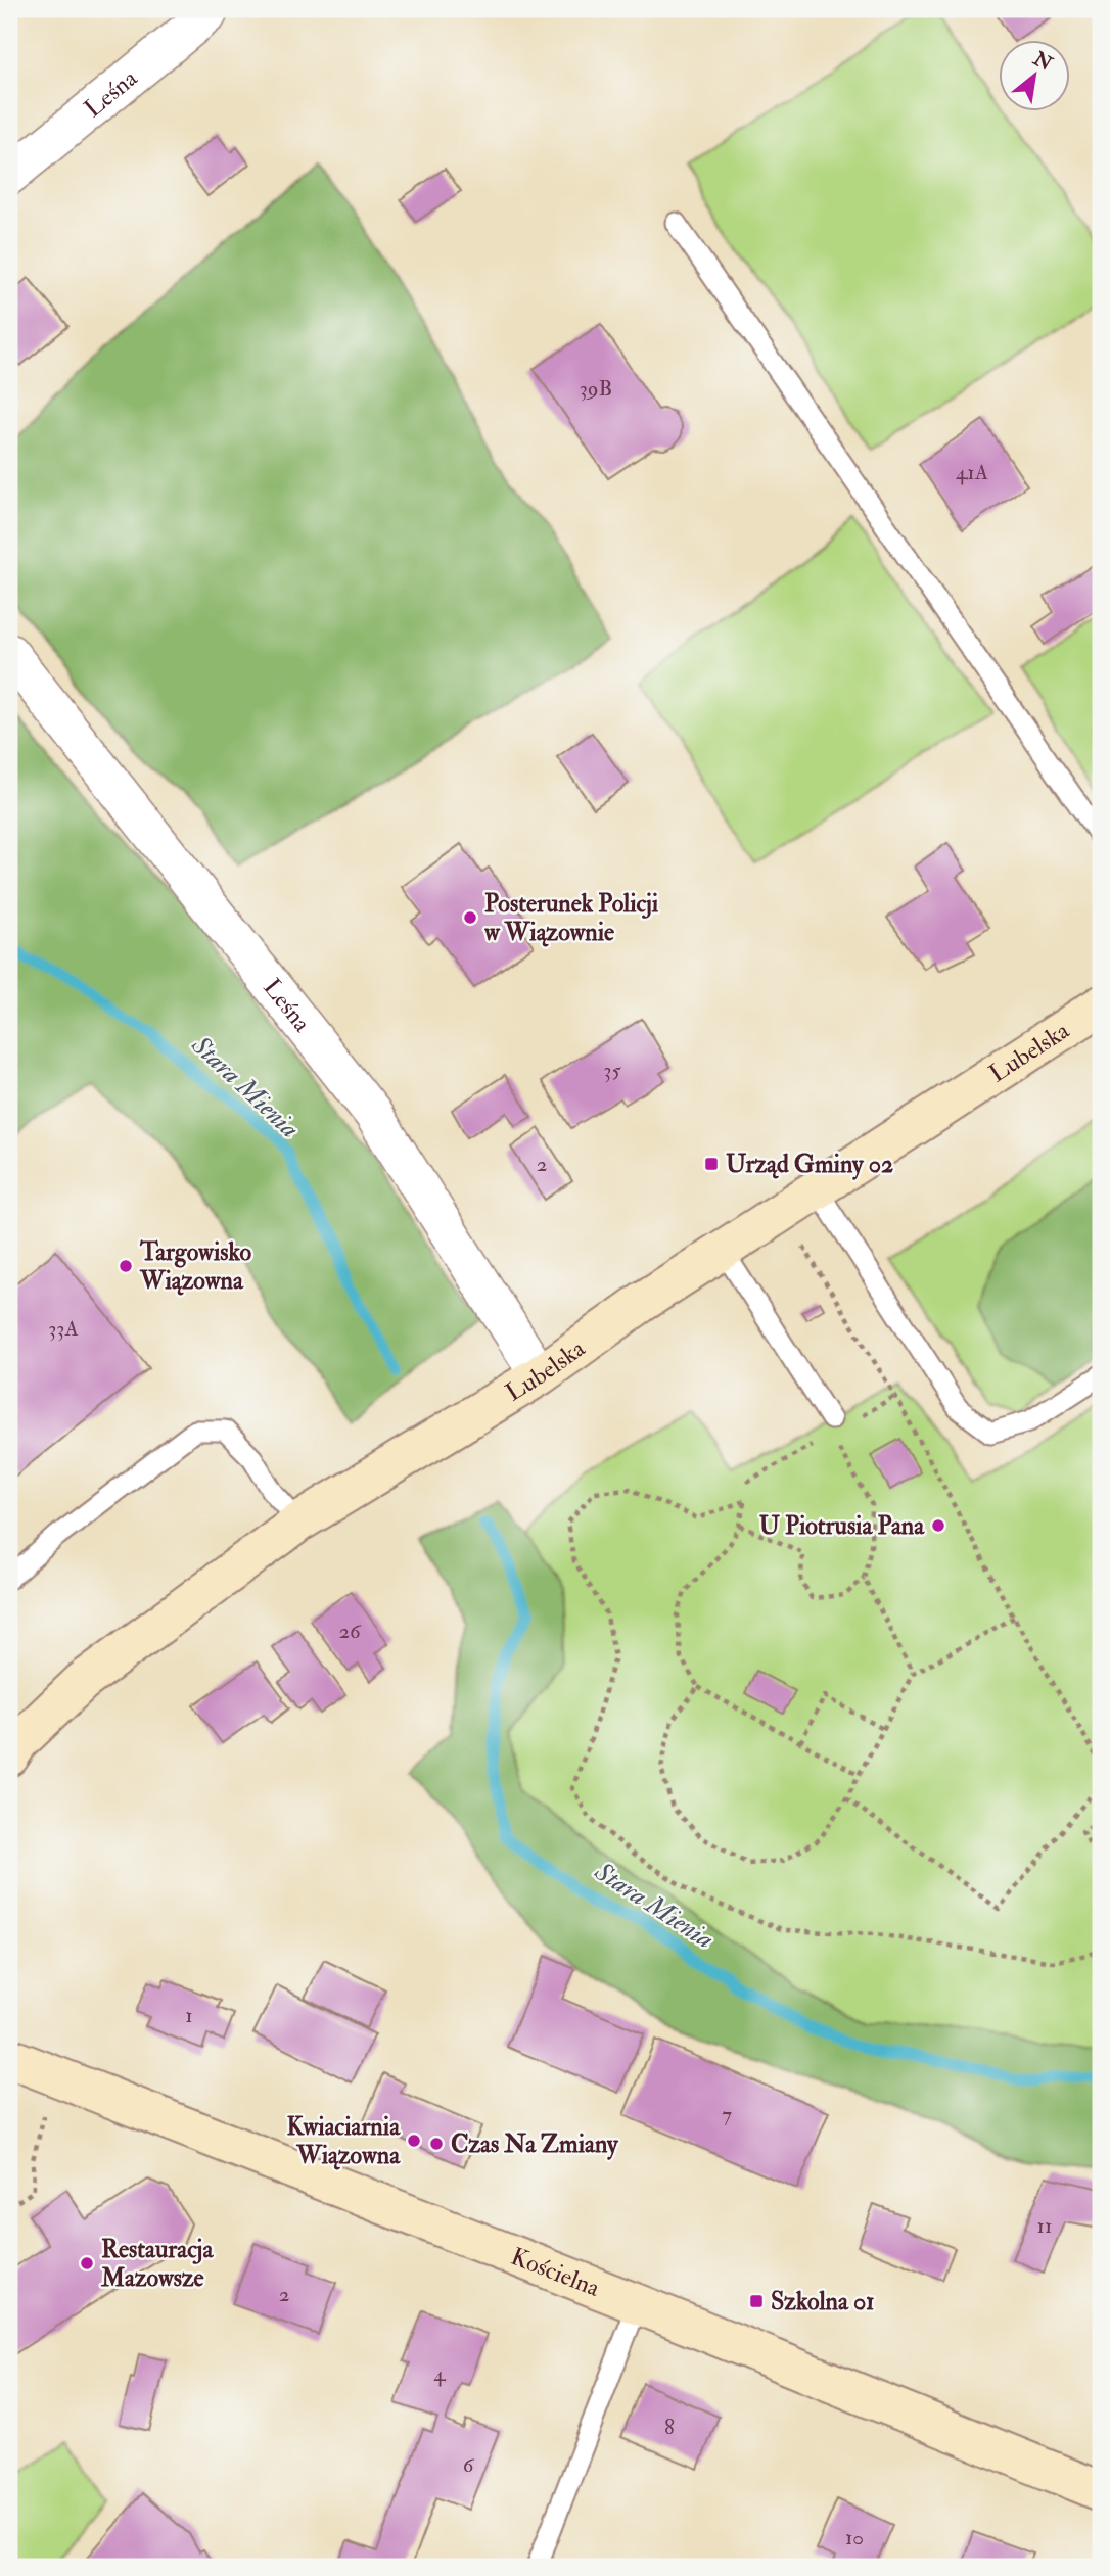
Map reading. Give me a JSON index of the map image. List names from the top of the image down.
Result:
{
  "streets": {
    "main road": ["Lubelska", "Kościelna"],
    "street": ["Leśna"]
  },
  "crossings": [
    ["Leśna", "Lubelska"]
  ],
  "water": ["Stara Mienia"],
  "places": {
    "other": [
      "Posterunek Policji w Wiązownie",
      "Targowisko Wiązowna",
      "U Piotrusia Pana",
      "Kwiaciarnia Wiązowna",
      "Czas Na Zmiany",
      "Restauracja Mazowsze"
    ],
    "transit": ["Urząd Gminy 02", "Szkolna 01"]
  },
  "house_numbers": [
    "39B",
    "41A",
    "35",
    "2",
    "33A",
    "26",
    "1",
    "7",
    "11",
    "2",
    "4",
    "8",
    "6",
    "10"
  ],
  "north": "top right"
}
